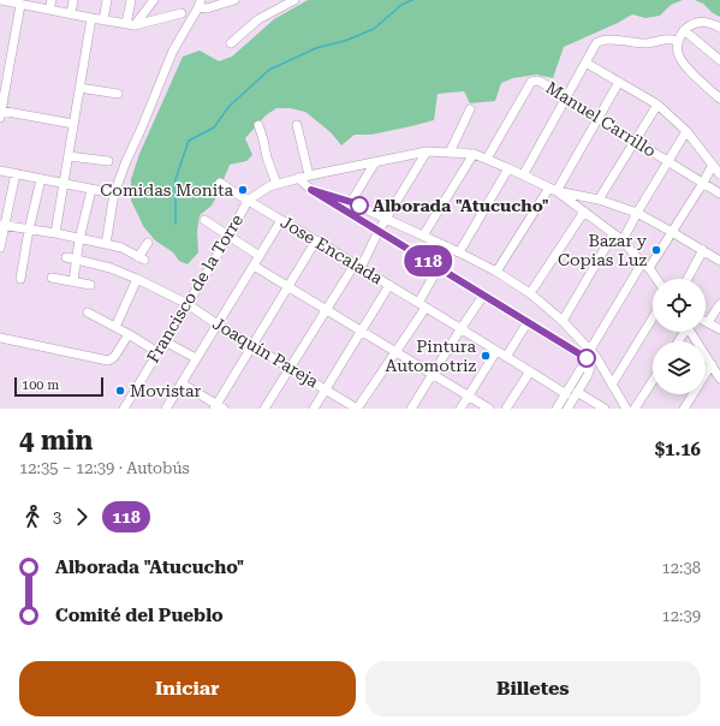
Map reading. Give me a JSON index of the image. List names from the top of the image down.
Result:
{
  "streets": {
    "street": [
      "Manuel Carrillo",
      "Jose Encalada",
      "Francisco de la Torre",
      "Joaquín Pareja"
    ]
  },
  "crossings": [
    ["Manuel Carrillo", "Francisco de la Torre"],
    ["Jose Encalada", "Francisco de la Torre"],
    ["Francisco de la Torre", "Joaquín Pareja"]
  ],
  "places": [
    "Comidas Monita",
    "Alborada \"Atucucho\"",
    "Bazar y Copias Luz",
    "Pintura Automotriz",
    "Movistar"
  ],
  "lines": ["bus line 118"],
  "scale_bar": "100 m",
  "page": {
    "on_map": "118",
    "scale": "100 m",
    "heading": ["4 min", "12:35 – 12:39 · Autobús", "$1.16"],
    "legs": ["3", "118"],
    "list": [
      {
        "name": "Alborada \"Atucucho\"",
        "value": "12:38"
      },
      {
        "name": "Comité del Pueblo",
        "value": "12:39"
      }
    ],
    "buttons": ["Iniciar", "Billetes"]
  }
}
